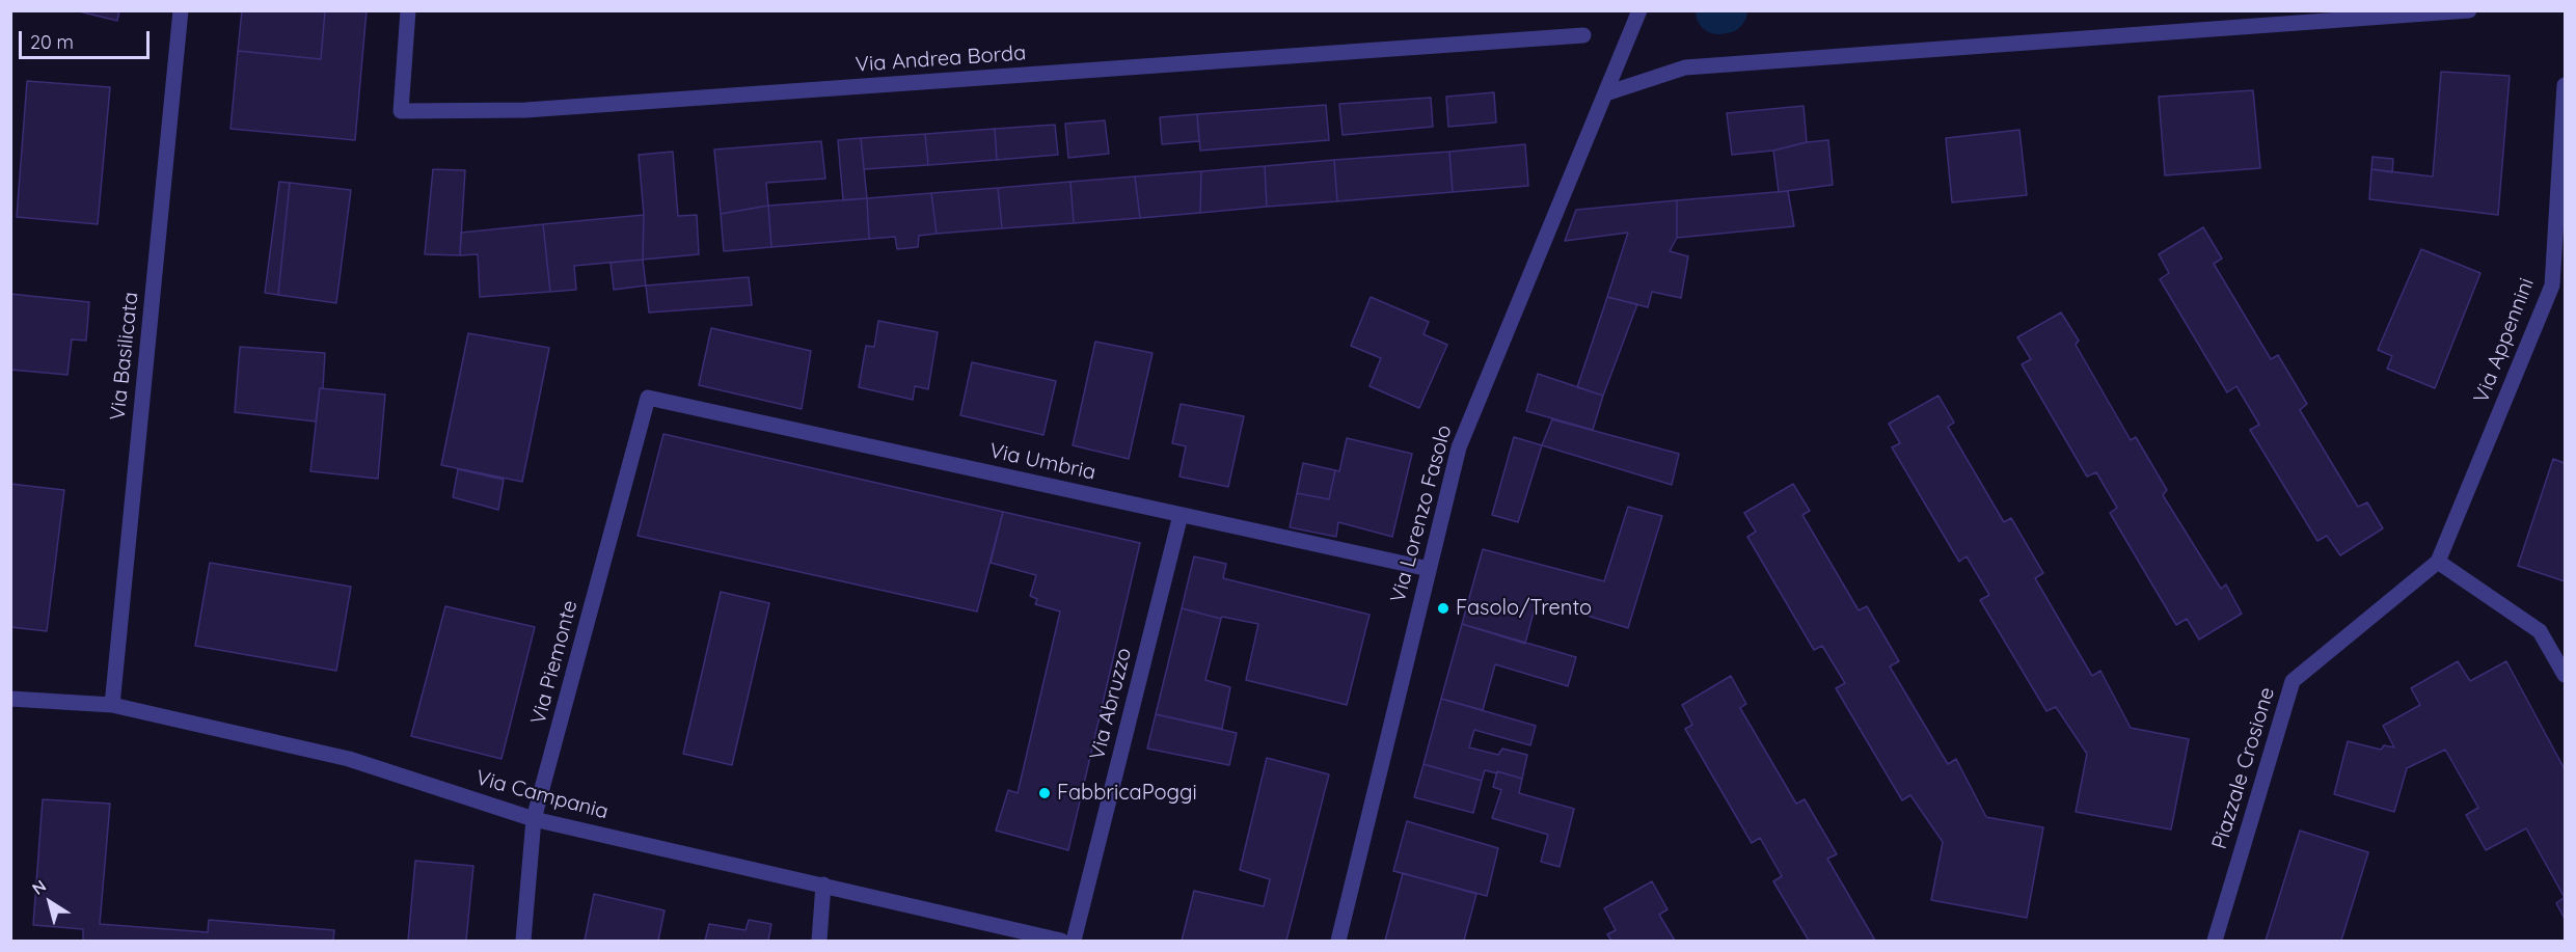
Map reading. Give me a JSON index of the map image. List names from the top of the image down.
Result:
{
  "streets": {
    "street": [
      "Via Andrea Borda",
      "Via Appennini",
      "Via Basilicata",
      "Via Umbria",
      "Via Lorenzo Fasolo",
      "Via Piemonte",
      "Via Abruzzo",
      "Piazzale Crosione",
      "Via Campania"
    ]
  },
  "crossings": [
    ["Via Appennini", "Piazzale Crosione"],
    ["Via Basilicata", "Via Campania"],
    ["Via Umbria", "Via Lorenzo Fasolo"],
    ["Via Umbria", "Via Piemonte"],
    ["Via Umbria", "Via Abruzzo"],
    ["Via Piemonte", "Via Campania"]
  ],
  "places": ["Fasolo/Trento", "FabbricaPoggi"],
  "scale_bar": "20 m",
  "north": "top left"
}
